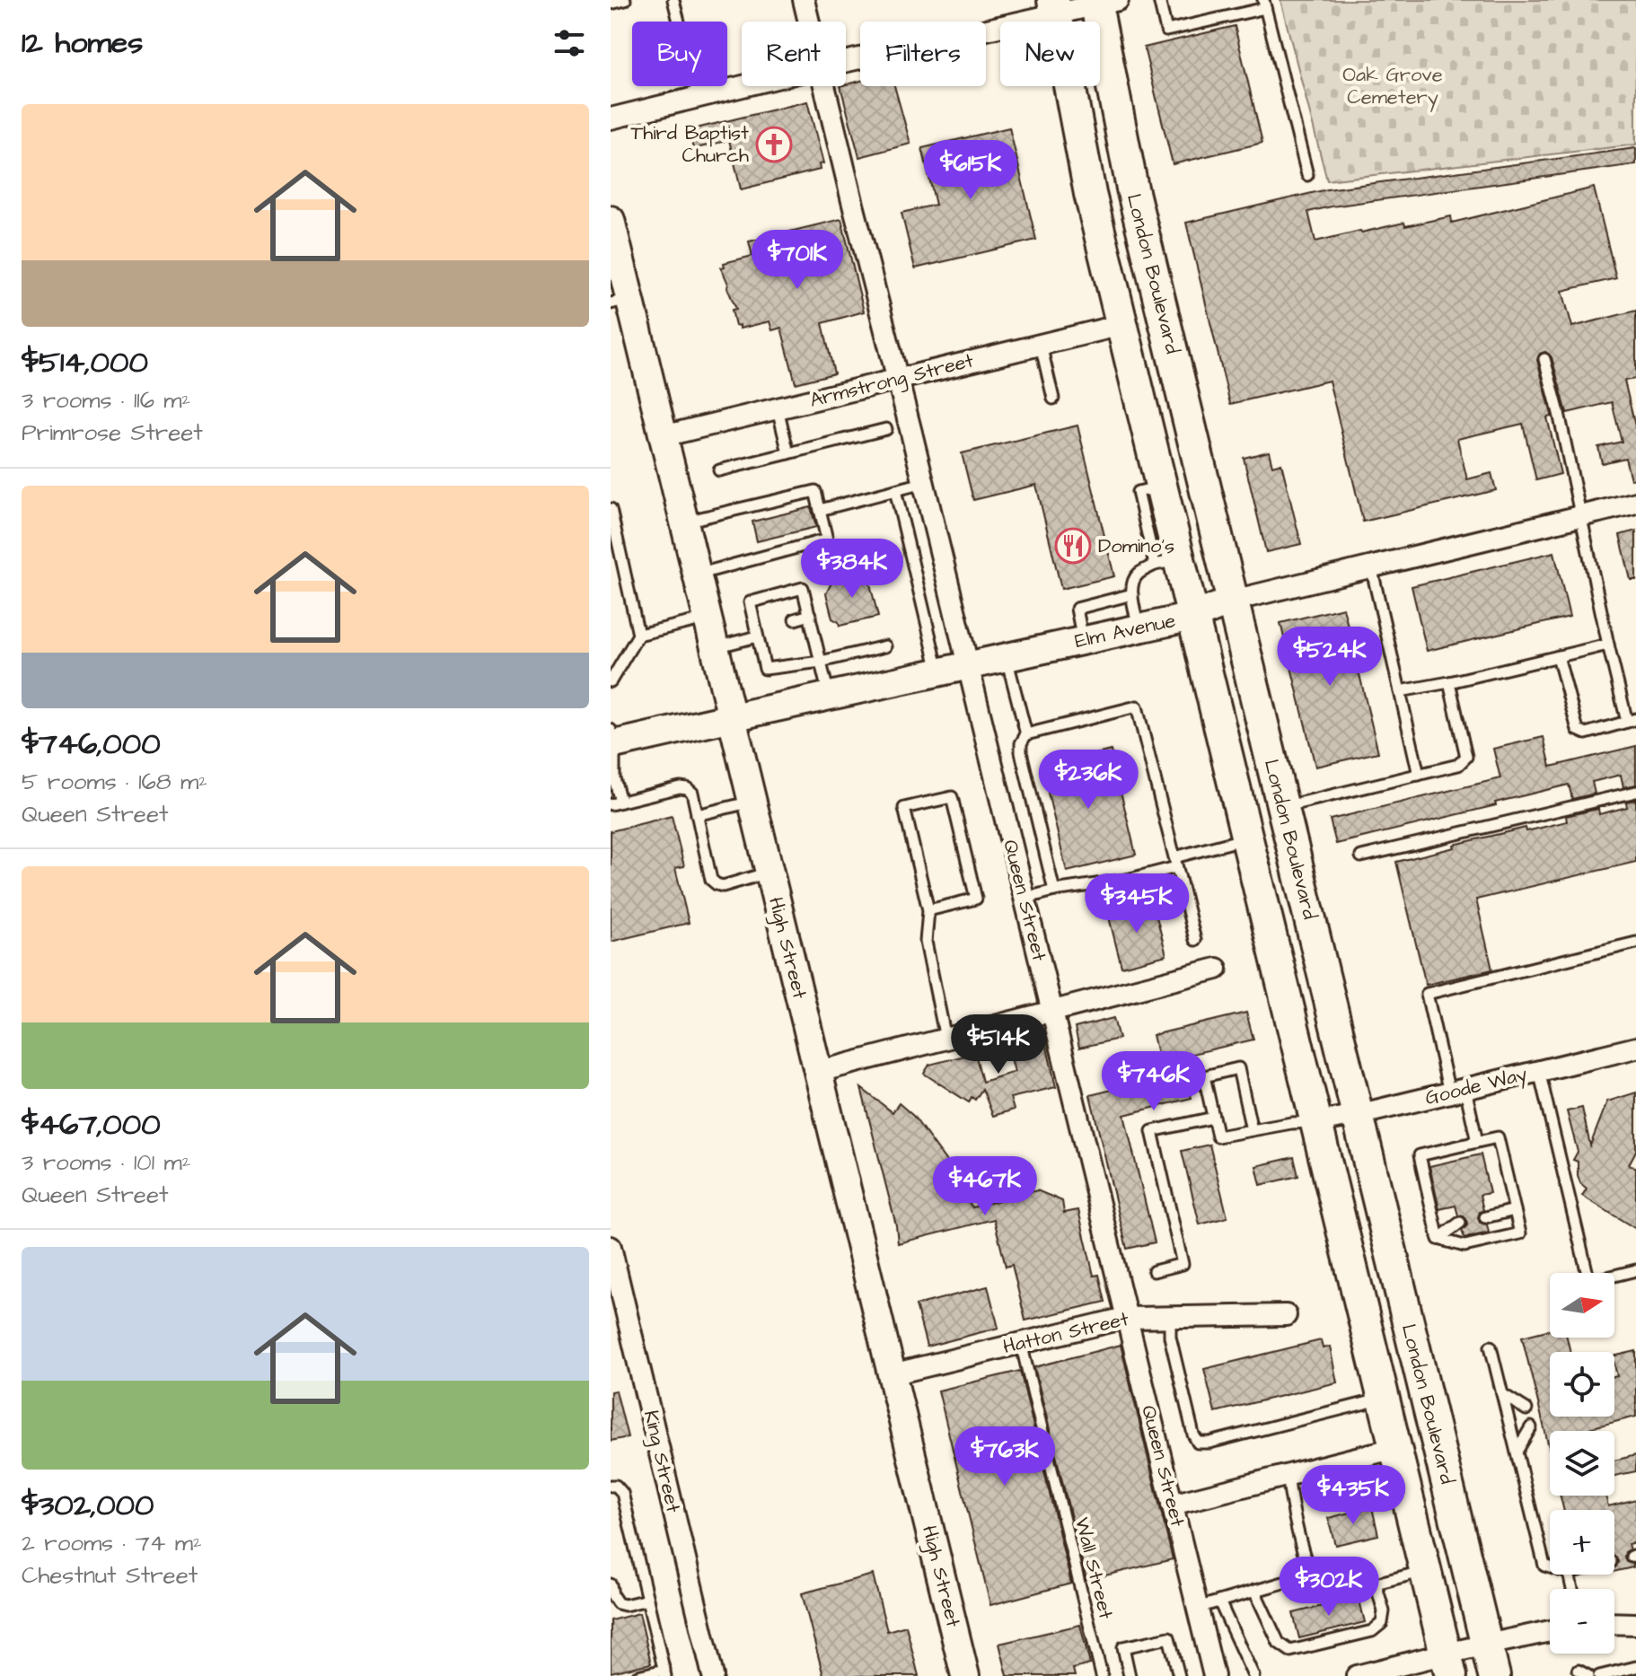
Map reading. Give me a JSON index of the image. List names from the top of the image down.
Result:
{
  "streets": {
    "main road": ["London Boulevard", "Elm Avenue", "High Street"],
    "street": [
      "Armstrong Street",
      "Queen Street",
      "Goode Way",
      "Hatton Street",
      "King Street"
    ],
    "lane": ["Wall Street"]
  },
  "crossings": [
    ["London Boulevard", "Elm Avenue"],
    ["London Boulevard", "Goode Way"],
    ["Armstrong Street", "Queen Street"],
    ["Armstrong Street", "High Street"],
    ["Elm Avenue", "Queen Street"],
    ["Elm Avenue", "High Street"],
    ["Queen Street", "Hatton Street"],
    ["High Street", "Hatton Street"],
    ["Hatton Street", "Wall Street"]
  ],
  "parks": ["Oak Grove Cemetery"],
  "places": {
    "church": ["Third Baptist Church"],
    "restaurant": ["Domino's"]
  },
  "north": "right",
  "page": {
    "heading": "12 homes",
    "chip": [
      "Buy",
      "Rent",
      "Filters",
      "New"
    ],
    "list": [
      {
        "name": "$514,000",
        "note": "3 rooms · 116 m² · Primrose Street"
      },
      {
        "name": "$746,000",
        "note": "5 rooms · 168 m² · Queen Street"
      },
      {
        "name": "$467,000",
        "note": "3 rooms · 101 m² · Queen Street"
      },
      {
        "name": "$302,000",
        "note": "2 rooms · 74 m² · Chestnut Street"
      }
    ],
    "price": [
      "$615K",
      "$701K",
      "$384K",
      "$524K",
      "$236K",
      "$345K",
      "$514K",
      "$746K",
      "$467K",
      "$763K",
      "$435K",
      "$302K"
    ],
    "map_buttons": ["+", "−"]
  }
}
